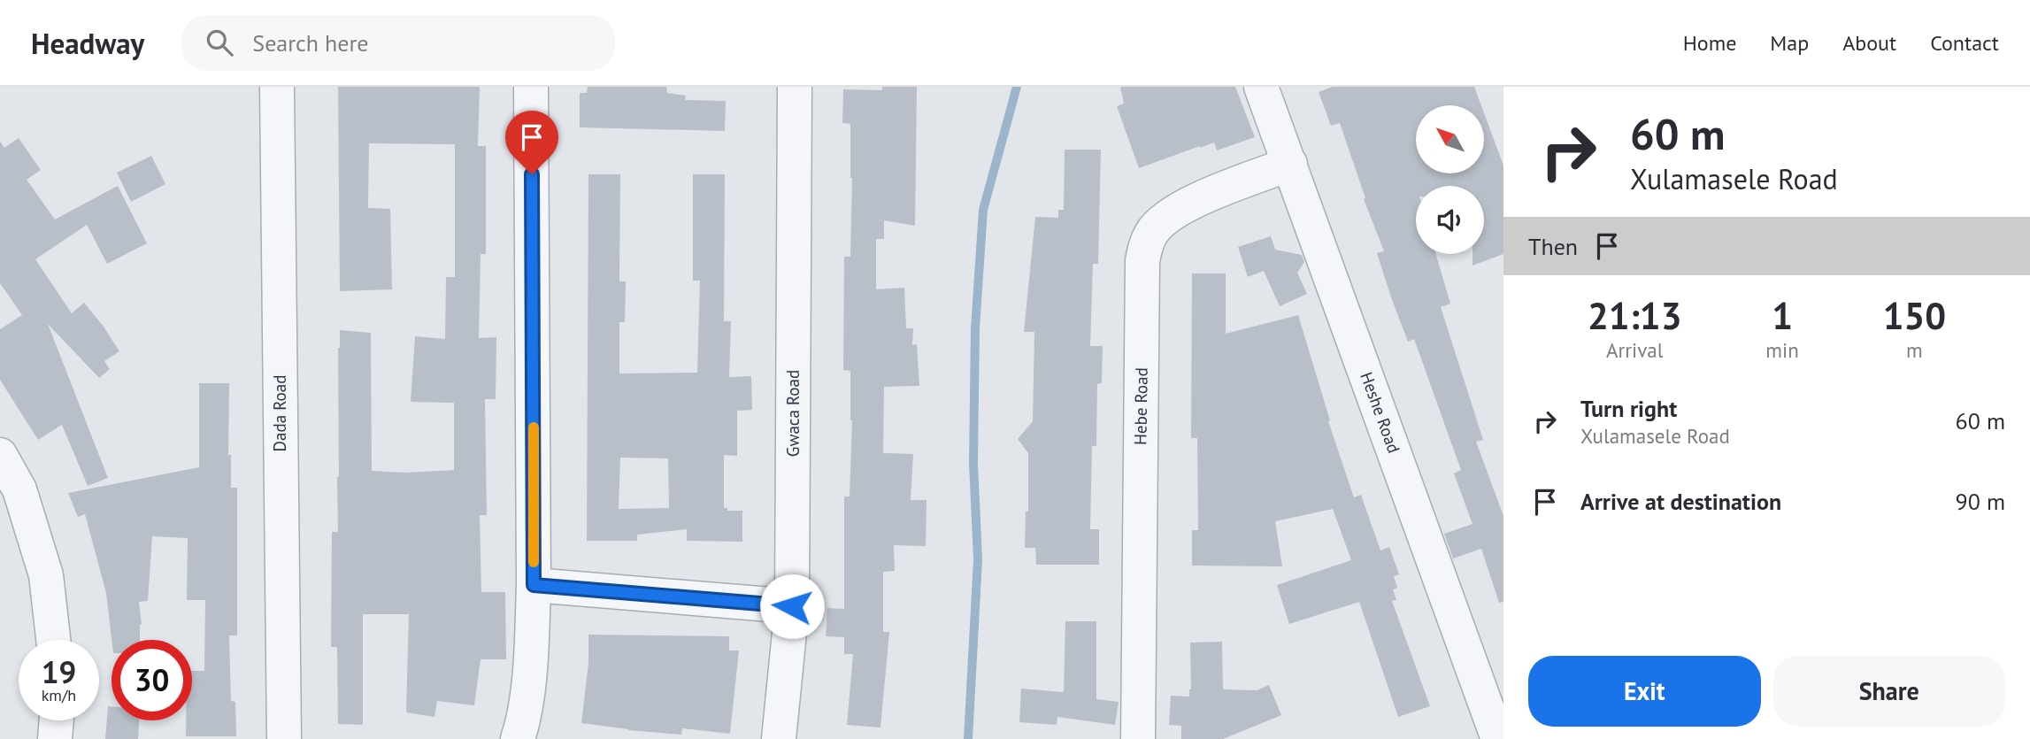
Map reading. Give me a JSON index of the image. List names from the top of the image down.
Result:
{
  "streets": {
    "street": [
      "Hebe Road",
      "Heshe Road",
      "Dada Road",
      "Gwaca Road"
    ]
  },
  "crossings": [
    ["Hebe Road", "Heshe Road"]
  ],
  "north": "top left",
  "page": {
    "header": "Headway",
    "search": "Search here",
    "nav": [
      "Home",
      "Map",
      "About",
      "Contact"
    ],
    "turn": ["60 m", "Xulamasele Road"],
    "then": "Then",
    "eta": [
      "21:13",
      "Arrival",
      "1",
      "min",
      "150",
      "m"
    ],
    "list": [
      {
        "name": "Turn right",
        "note": "Xulamasele Road",
        "value": "60 m"
      },
      {
        "name": "Arrive at destination",
        "value": "90 m"
      }
    ],
    "speed": "19 km/h",
    "limit": "30",
    "buttons": ["Exit", "Share"]
  }
}
